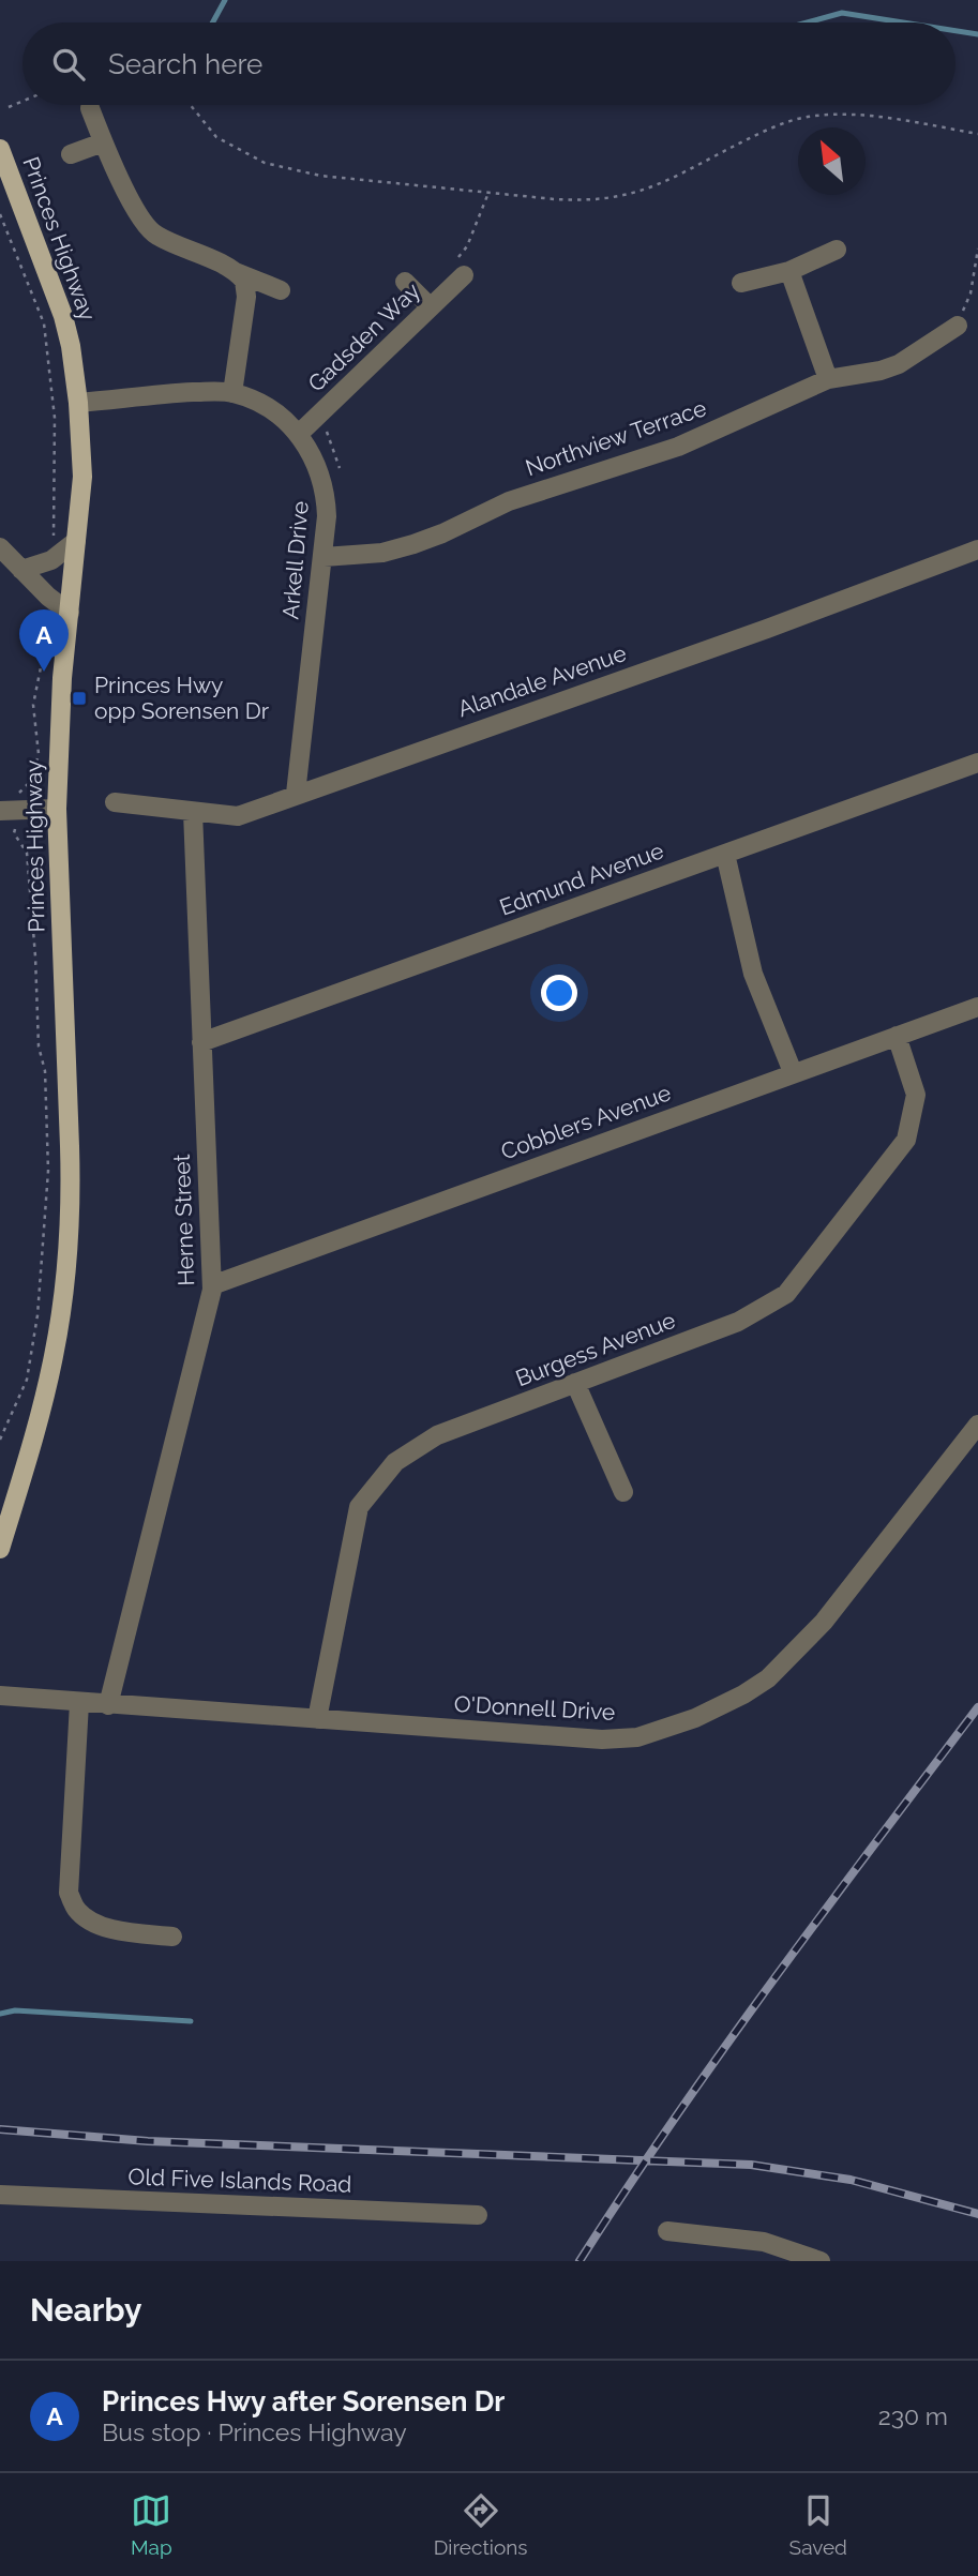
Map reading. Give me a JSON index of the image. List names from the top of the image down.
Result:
{
  "streets": {
    "main road": ["Princes Highway"],
    "street": [
      "Gadsden Way",
      "Northview Terrace",
      "Arkell Drive",
      "Alandale Avenue",
      "Edmund Avenue",
      "Cobblers Avenue",
      "Herne Street",
      "Burgess Avenue",
      "O'Donnell Drive",
      "Old Five Islands Road"
    ]
  },
  "crossings": [
    ["Princes Highway", "Arkell Drive"],
    ["Gadsden Way", "Arkell Drive"],
    ["Northview Terrace", "Arkell Drive"],
    ["Arkell Drive", "Alandale Avenue"],
    ["Alandale Avenue", "Herne Street"],
    ["Edmund Avenue", "Herne Street"],
    ["Cobblers Avenue", "Herne Street"],
    ["Cobblers Avenue", "Burgess Avenue"],
    ["Herne Street", "O'Donnell Drive"],
    ["Burgess Avenue", "O'Donnell Drive"]
  ],
  "places": {
    "transit": ["Princes Hwy opp Sorensen Dr"]
  },
  "north": "top left",
  "page": {
    "search": "Search here",
    "pins": "A",
    "heading": "Nearby",
    "list": [
      {
        "mark": "A",
        "name": "Princes Hwy after Sorensen Dr",
        "note": "Bus stop · Princes Highway",
        "value": "230 m"
      }
    ],
    "nav": ["Map", "Directions", "Saved"]
  }
}
